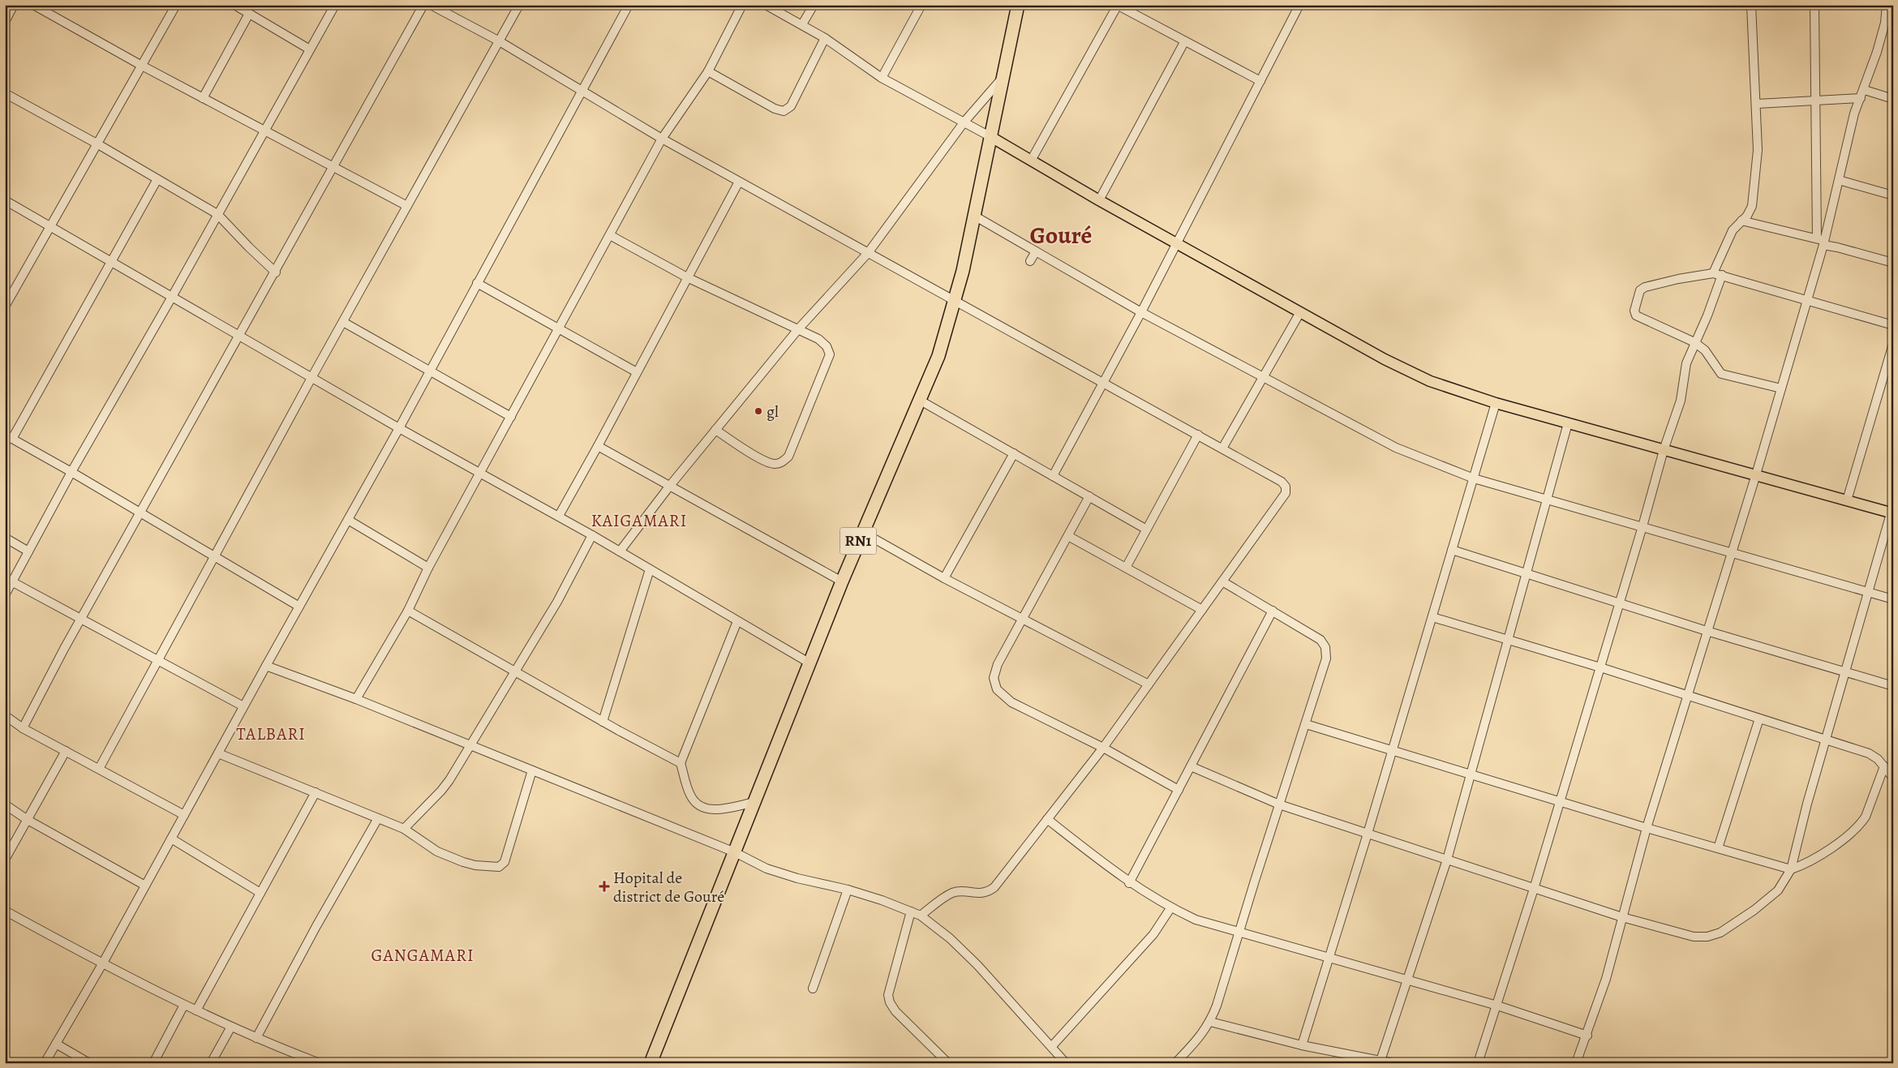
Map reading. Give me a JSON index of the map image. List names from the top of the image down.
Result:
{
  "streets": {
    "highway": ["RN1"]
  },
  "districts": [
    "Gouré",
    "KAIGAMARI",
    "TALBARI",
    "GANGAMARI"
  ],
  "places": {
    "other": ["gl"],
    "health": ["Hopital de district de Gouré"]
  }
}
